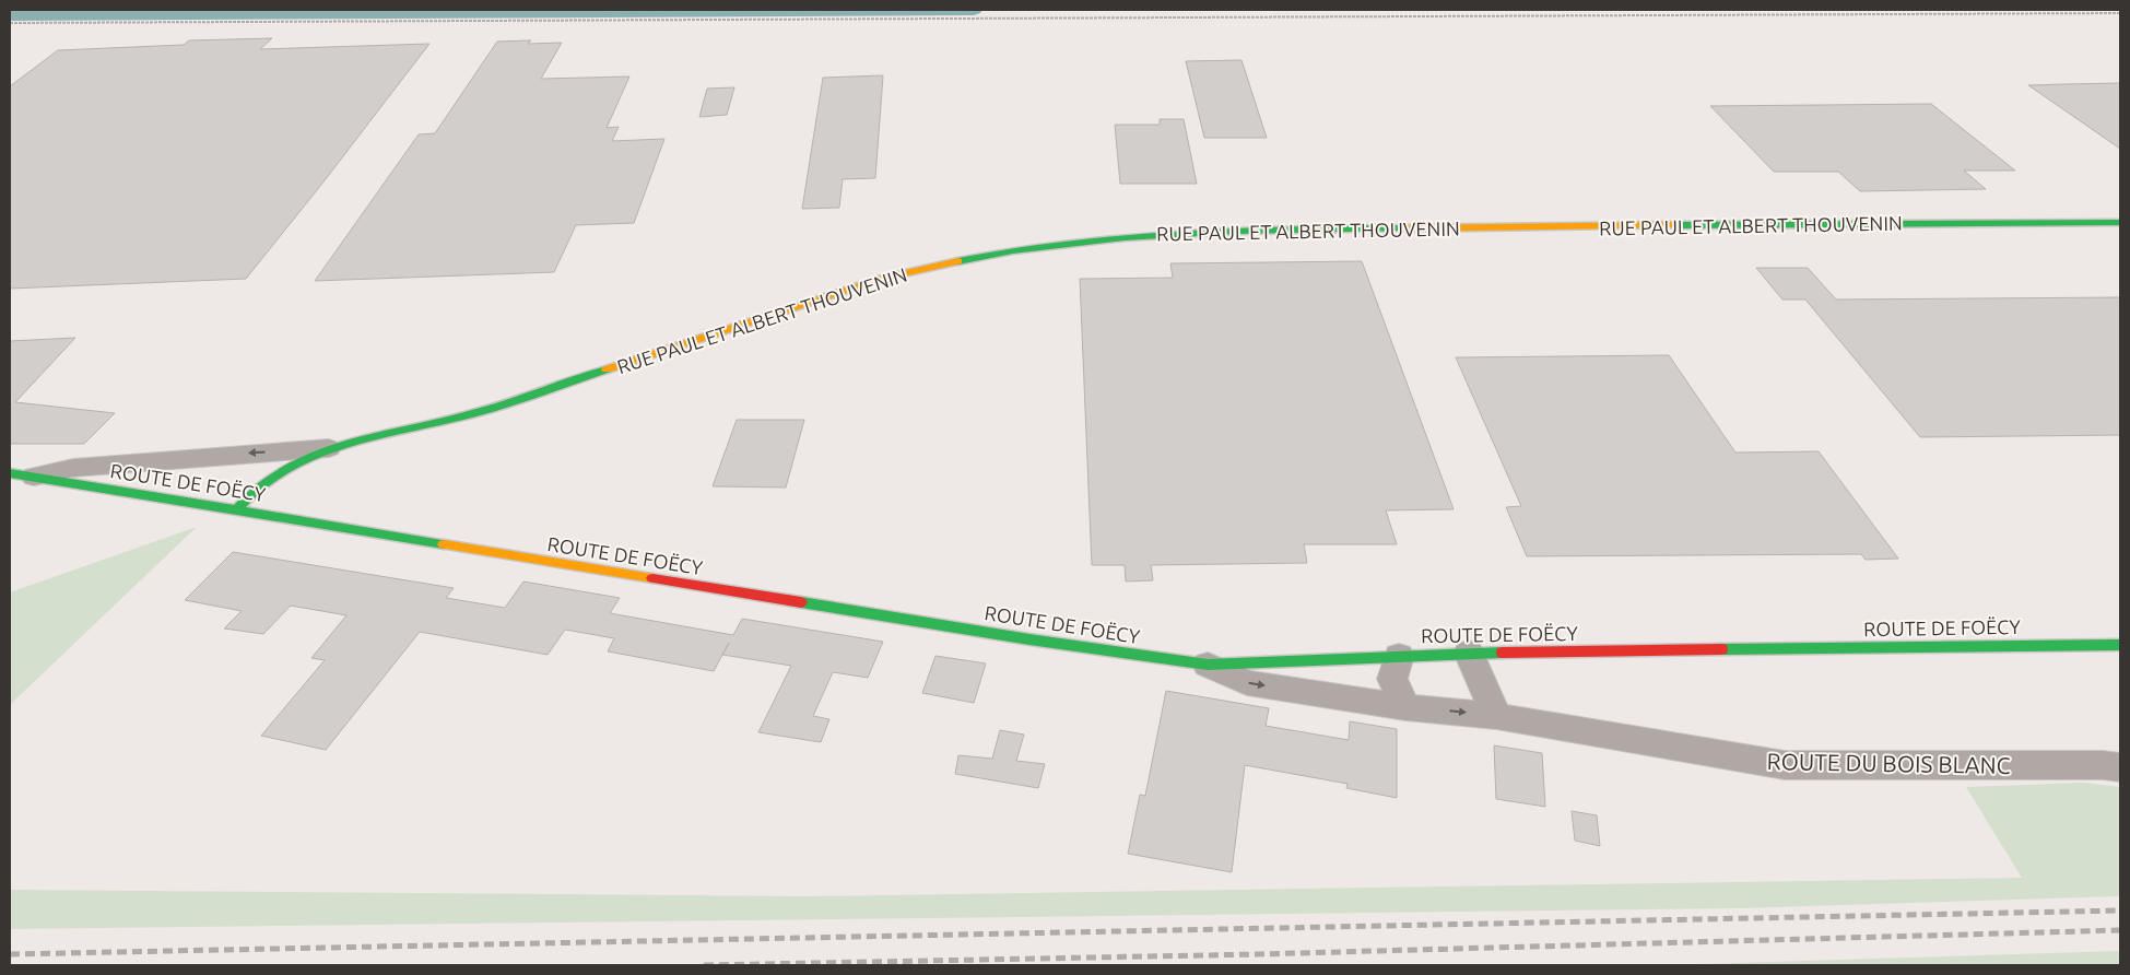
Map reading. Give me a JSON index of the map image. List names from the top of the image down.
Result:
{
  "streets": {
    "street": ["RUE PAUL ET ALBERT THOUVENIN", "ROUTE DE FOËCY", "ROUTE DU BOIS BLANC"]
  },
  "crossings": [
    ["RUE PAUL ET ALBERT THOUVENIN", "ROUTE DE FOËCY"],
    ["ROUTE DE FOËCY", "ROUTE DU BOIS BLANC"]
  ]
}
